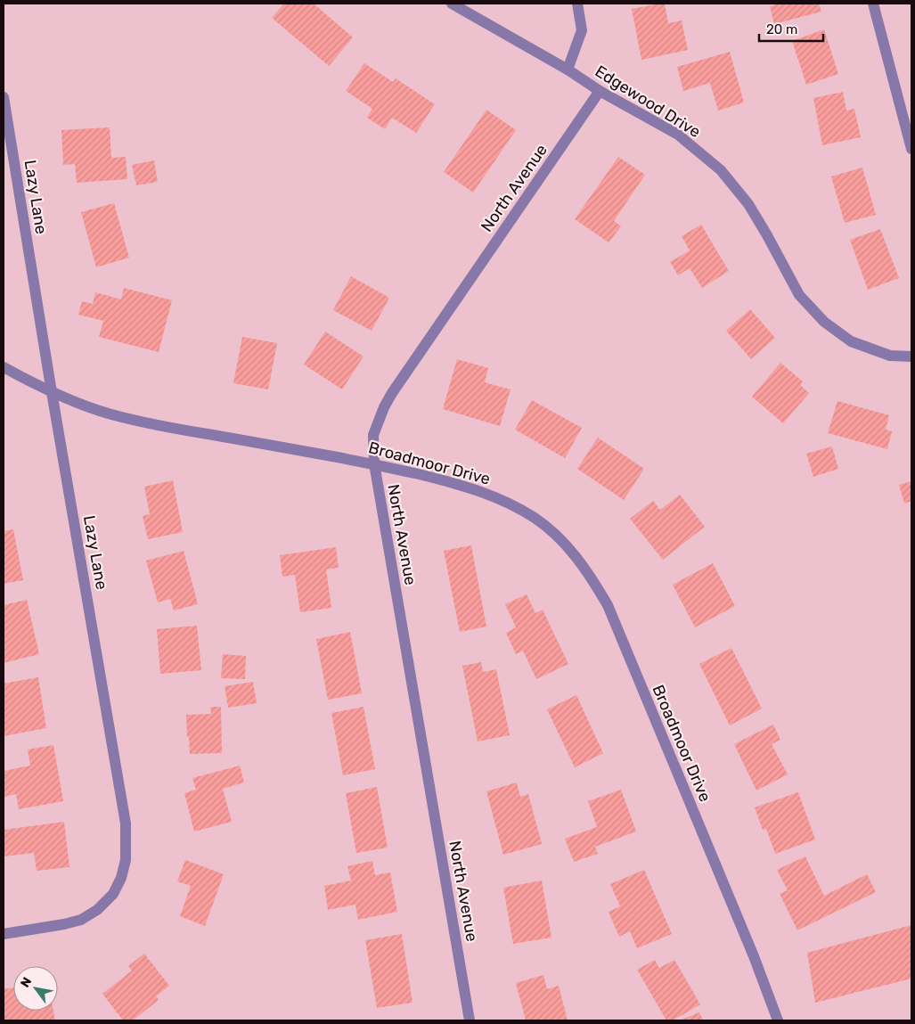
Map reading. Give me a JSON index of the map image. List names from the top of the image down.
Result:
{
  "streets": {
    "street": [
      "Edgewood Drive",
      "North Avenue",
      "Lazy Lane",
      "Broadmoor Drive"
    ]
  },
  "crossings": [
    ["Edgewood Drive", "North Avenue"],
    ["North Avenue", "Broadmoor Drive"],
    ["Lazy Lane", "Broadmoor Drive"]
  ],
  "scale_bar": "20 m",
  "north": "top left"
}
